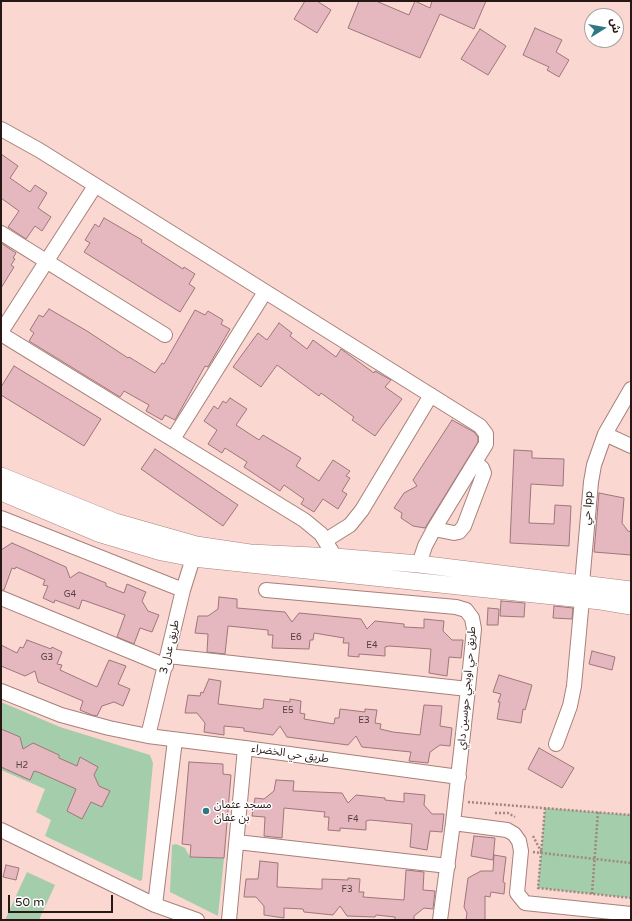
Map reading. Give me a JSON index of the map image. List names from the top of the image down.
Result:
{
  "streets": {
    "street": [
      "حي lpp",
      "طريق عدل 3",
      "طريق حي اوبجي حوسين داي",
      "طريق حي الخضراء"
    ]
  },
  "crossings": [
    ["طريق حي اوبجي حوسين داي", "طريق حي الخضراء"]
  ],
  "places": ["مسجد عثمان بن عفان"],
  "house_numbers": [
    "G4",
    "E6",
    "E4",
    "G3",
    "E5",
    "E3",
    "H2",
    "F4",
    "F3"
  ],
  "scale_bar": "50 m",
  "north": "right"
}
